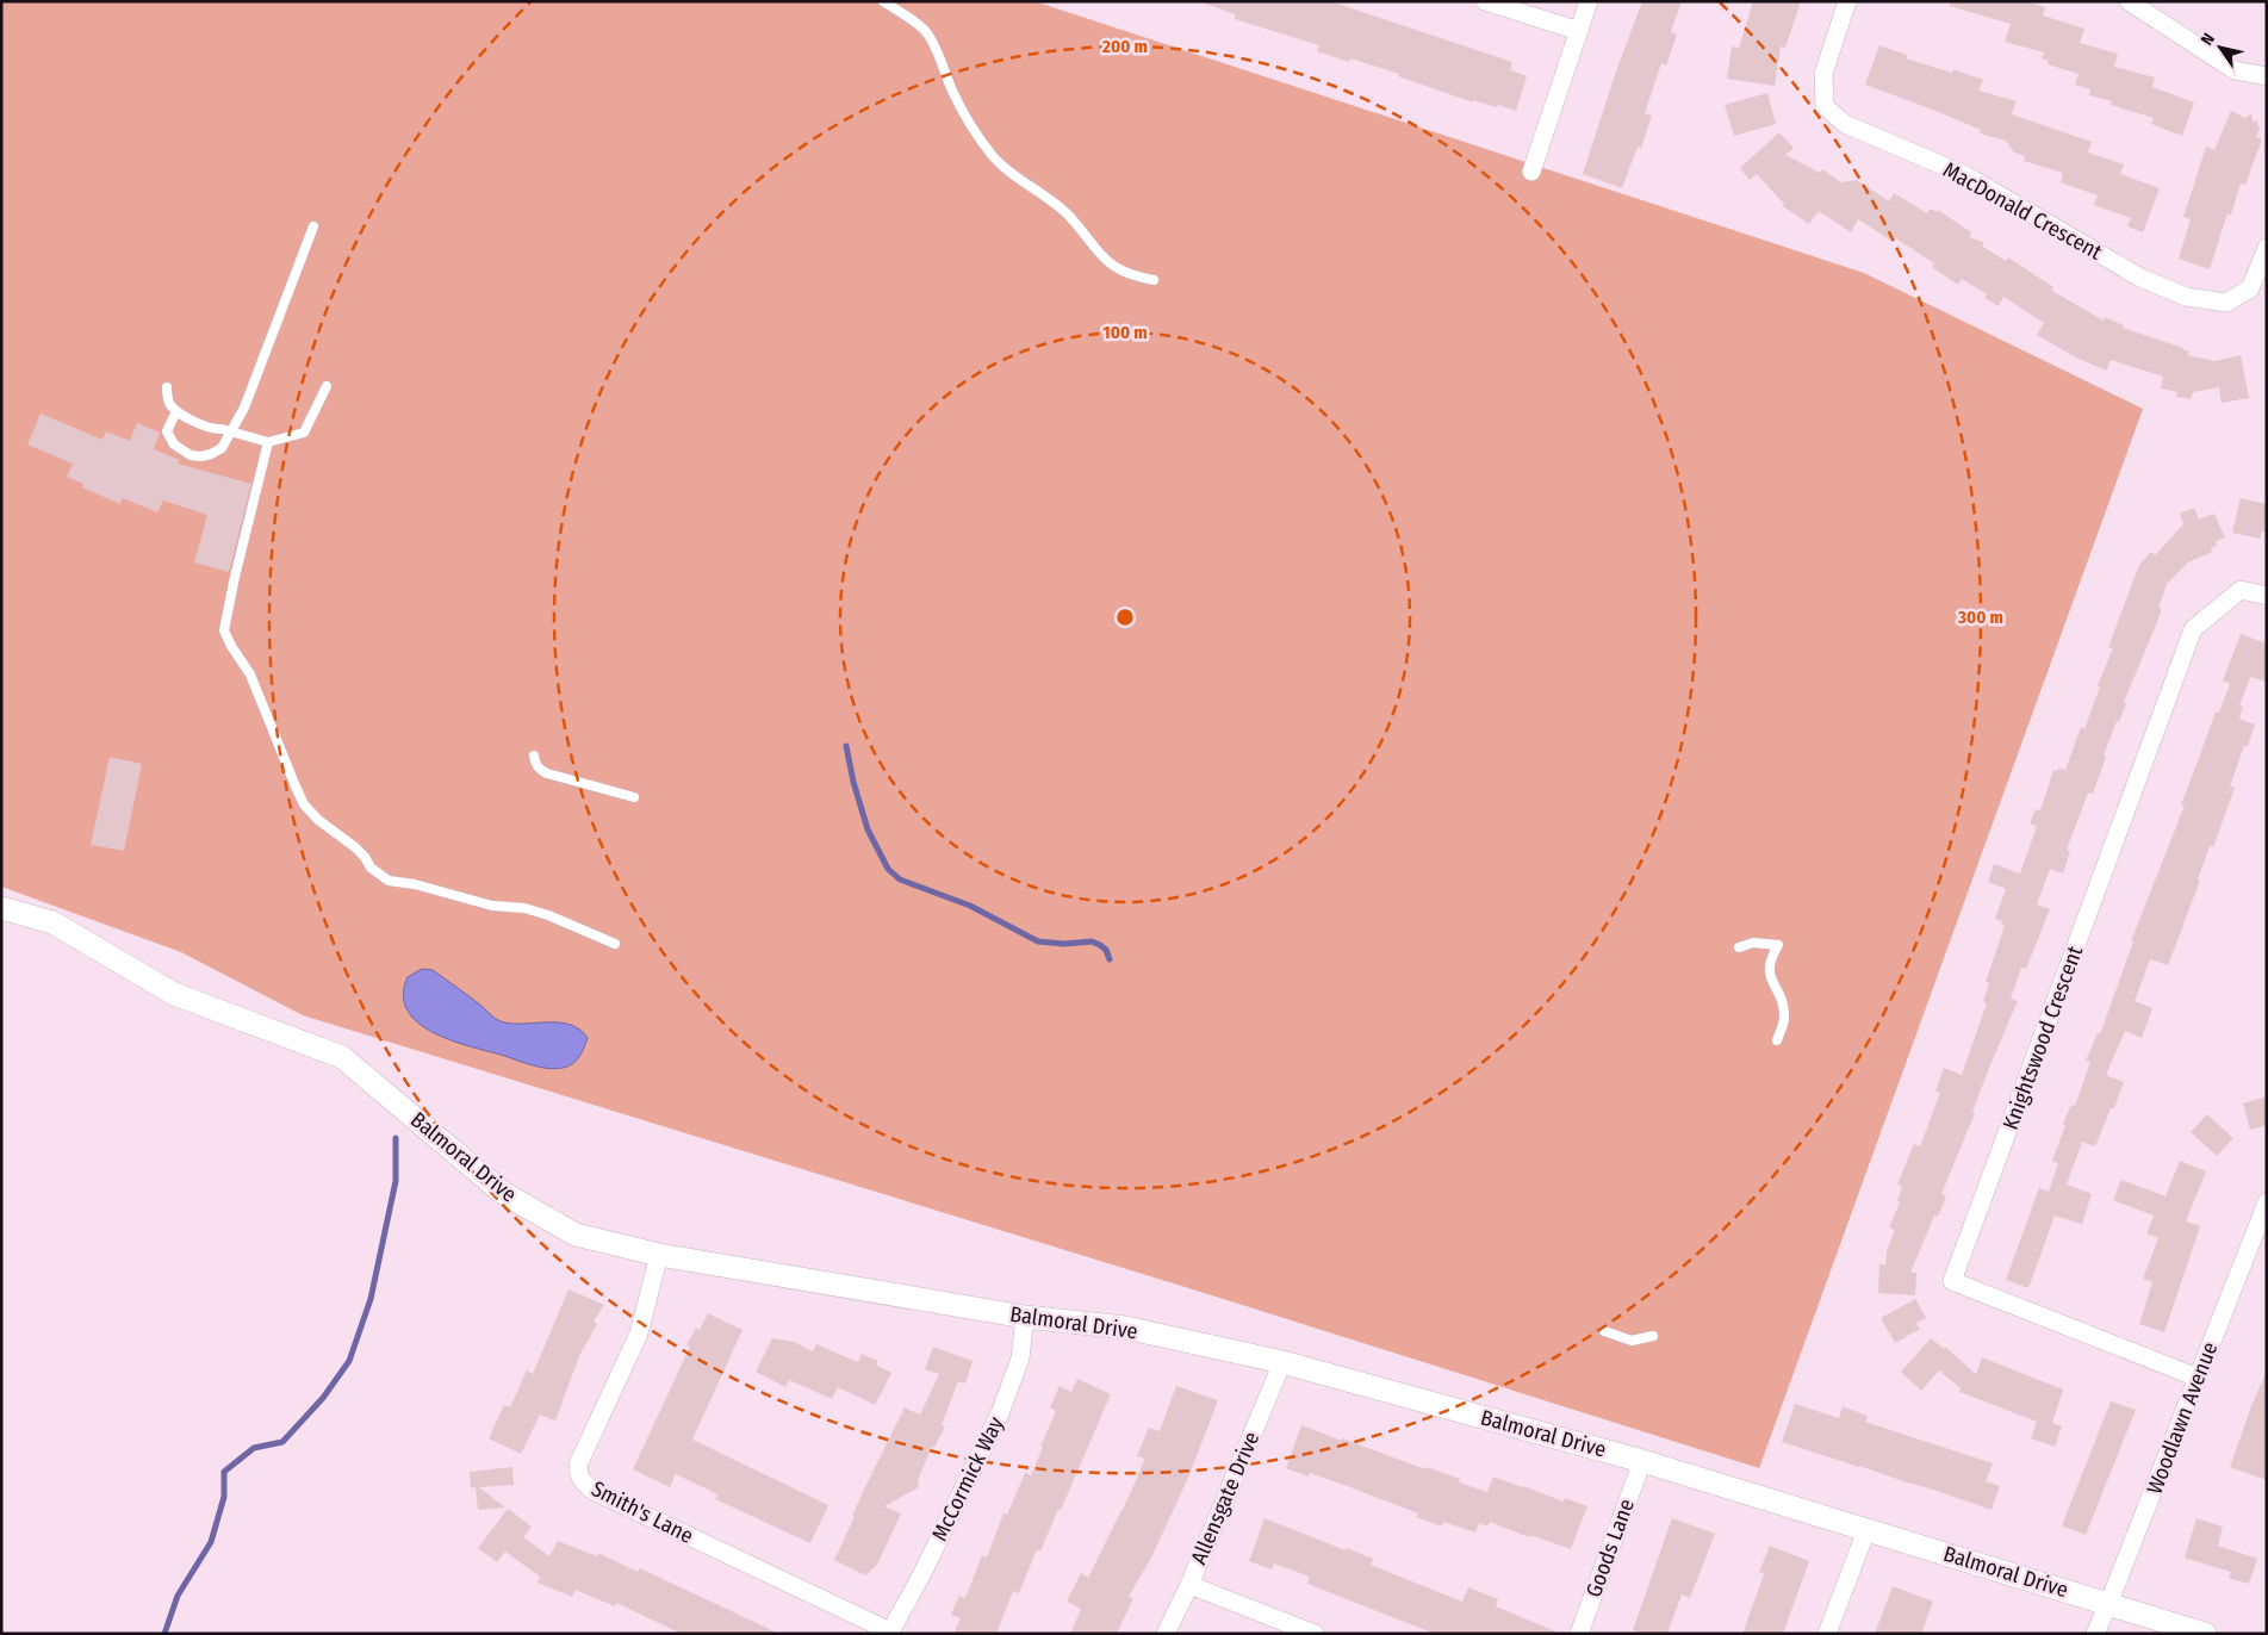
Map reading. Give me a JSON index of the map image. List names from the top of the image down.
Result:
{
  "streets": {
    "street": [
      "MacDonald Crescent",
      "Knightswood Crescent",
      "Balmoral Drive",
      "Woodlawn Avenue",
      "McCormick Way",
      "Allensgate Drive",
      "Smith's Lane",
      "Goods Lane"
    ]
  },
  "crossings": [
    ["Knightswood Crescent", "Woodlawn Avenue"],
    ["Balmoral Drive", "Woodlawn Avenue"],
    ["Balmoral Drive", "McCormick Way"],
    ["Balmoral Drive", "Allensgate Drive"],
    ["Balmoral Drive", "Smith's Lane"],
    ["Balmoral Drive", "Goods Lane"],
    ["McCormick Way", "Smith's Lane"]
  ],
  "north": "top left",
  "rings": ["200 m", "100 m", "300 m"]
}
